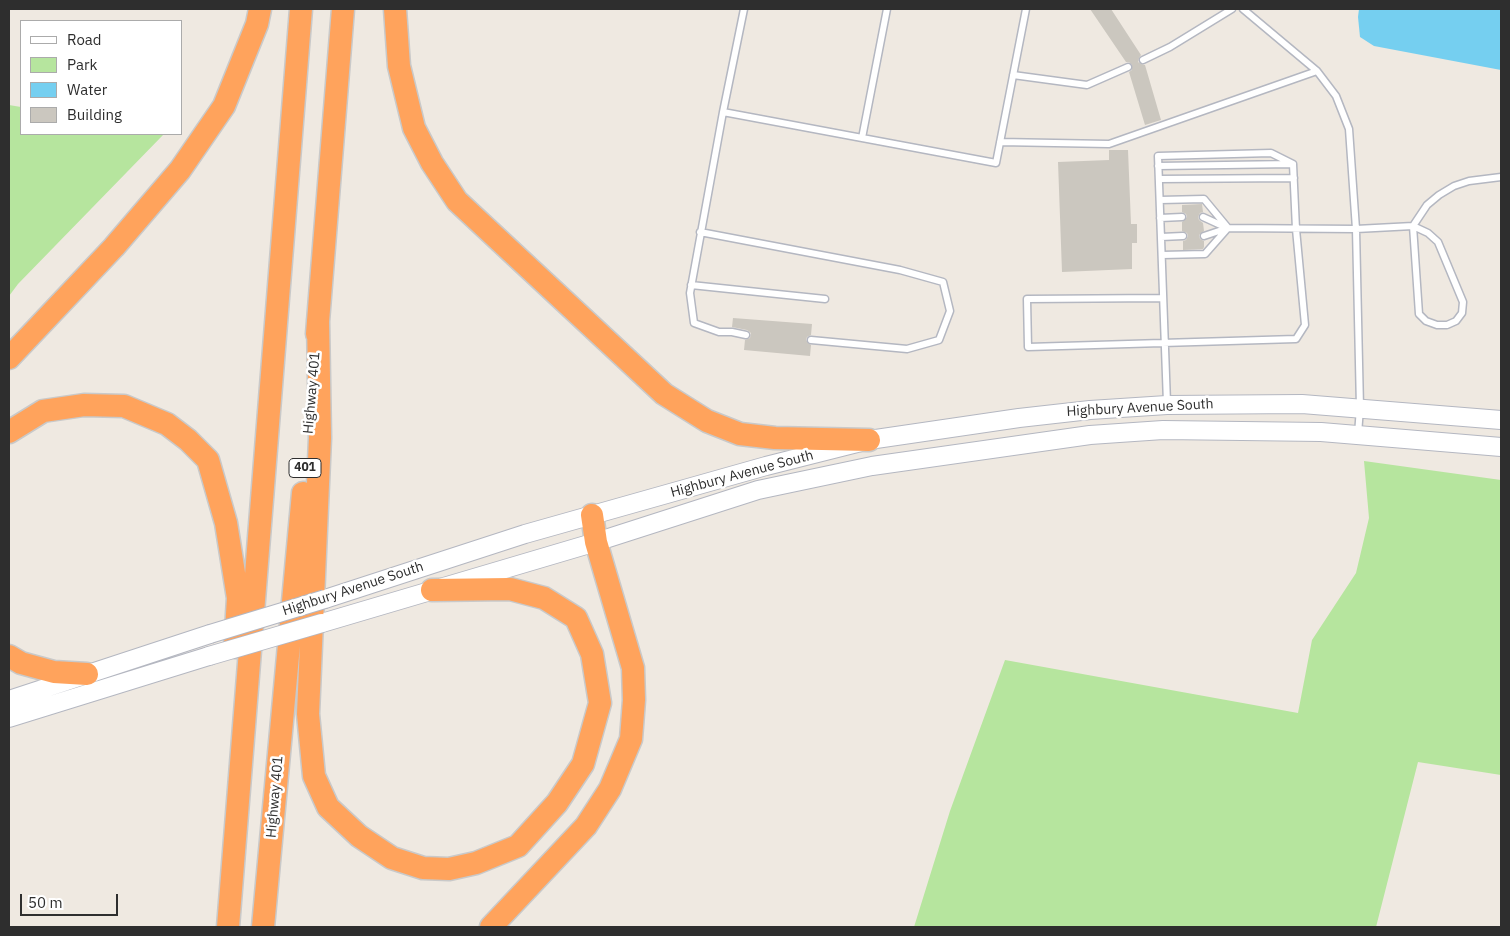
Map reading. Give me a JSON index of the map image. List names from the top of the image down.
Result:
{
  "streets": {
    "highway": ["Highway 401", "401"],
    "main road": ["Highbury Avenue South"]
  },
  "legend": [
    "Road",
    "Park",
    "Water",
    "Building"
  ],
  "scale_bar": "50 m"
}
